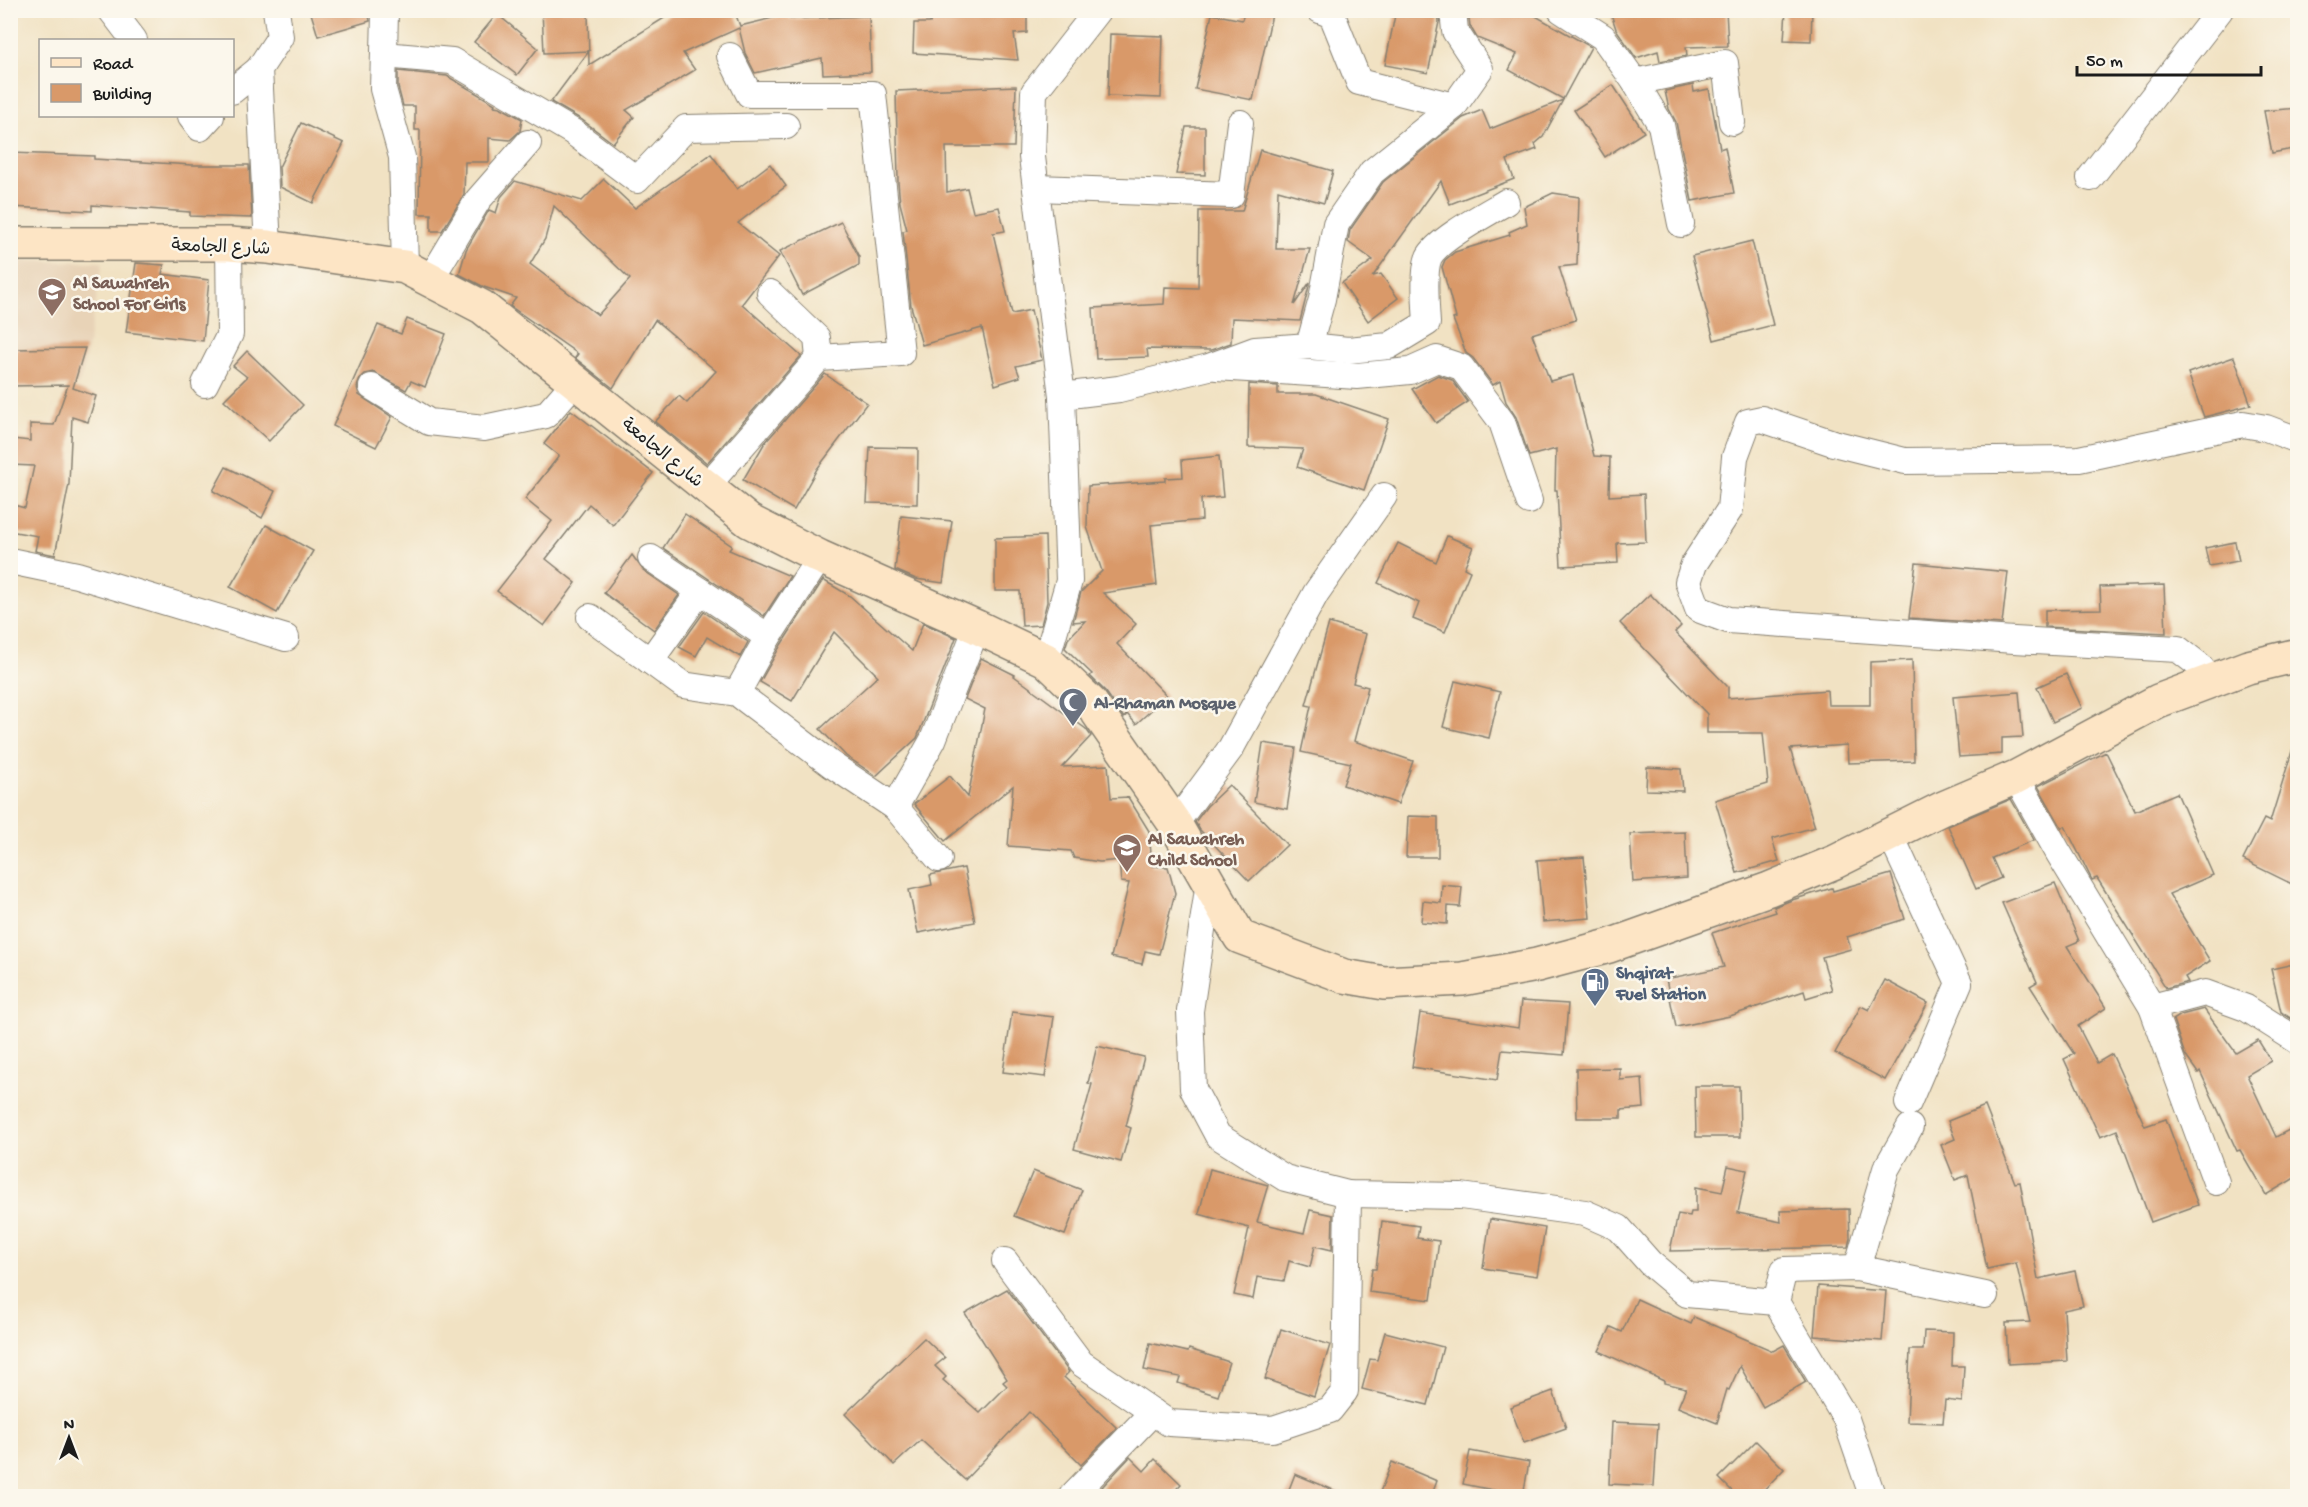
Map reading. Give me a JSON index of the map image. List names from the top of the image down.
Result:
{
  "streets": {
    "main road": ["شارع الجامعة"]
  },
  "places": {
    "school or university": ["Al Sawahreh School For Girls", "Al Sawahreh Child School"],
    "mosque": ["Al-Rhaman Mosque"],
    "fuel station": ["Shqirat Fuel Station"]
  },
  "legend": ["Road", "Building"],
  "scale_bar": "50 m",
  "north": "top"
}
